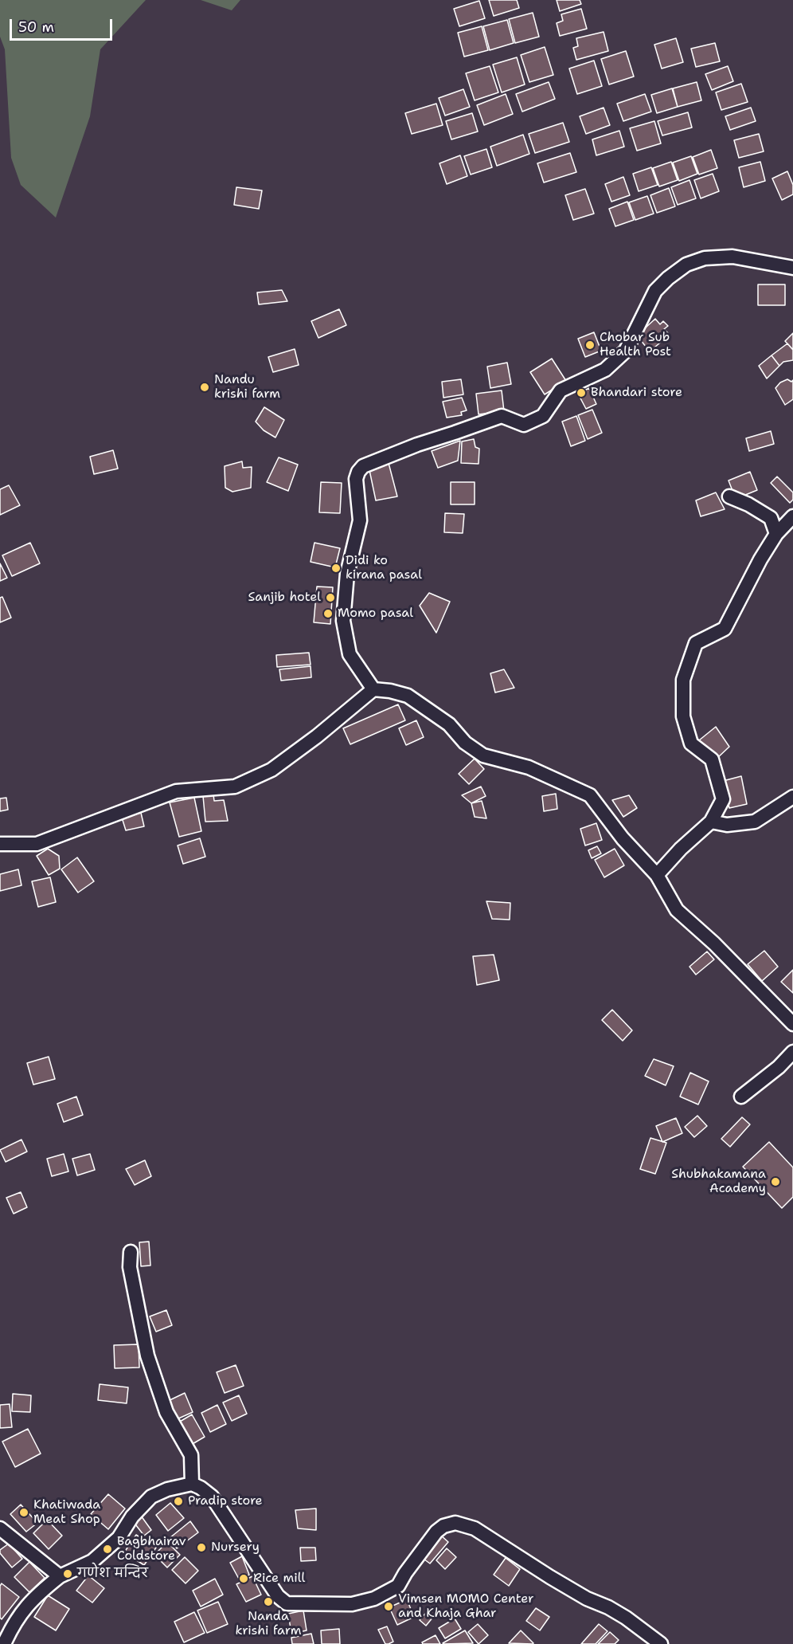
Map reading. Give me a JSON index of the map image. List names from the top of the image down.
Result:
{
  "places": [
    "Chobar Sub Health Post",
    "Nandu krishi farm",
    "Bhandari store",
    "Didi ko kirana pasal",
    "Sanjib hotel",
    "Momo pasal",
    "Shubhakamana Academy",
    "Pradip store",
    "Khatiwada Meat Shop",
    "Nursery",
    "Bagbhairav Coldstore",
    "गणेश मन्दिर",
    "Rice mill",
    "Nanda krishi farm",
    "Vimsen MOMO Center and Khaja Ghar"
  ],
  "scale_bar": "50 m"
}
